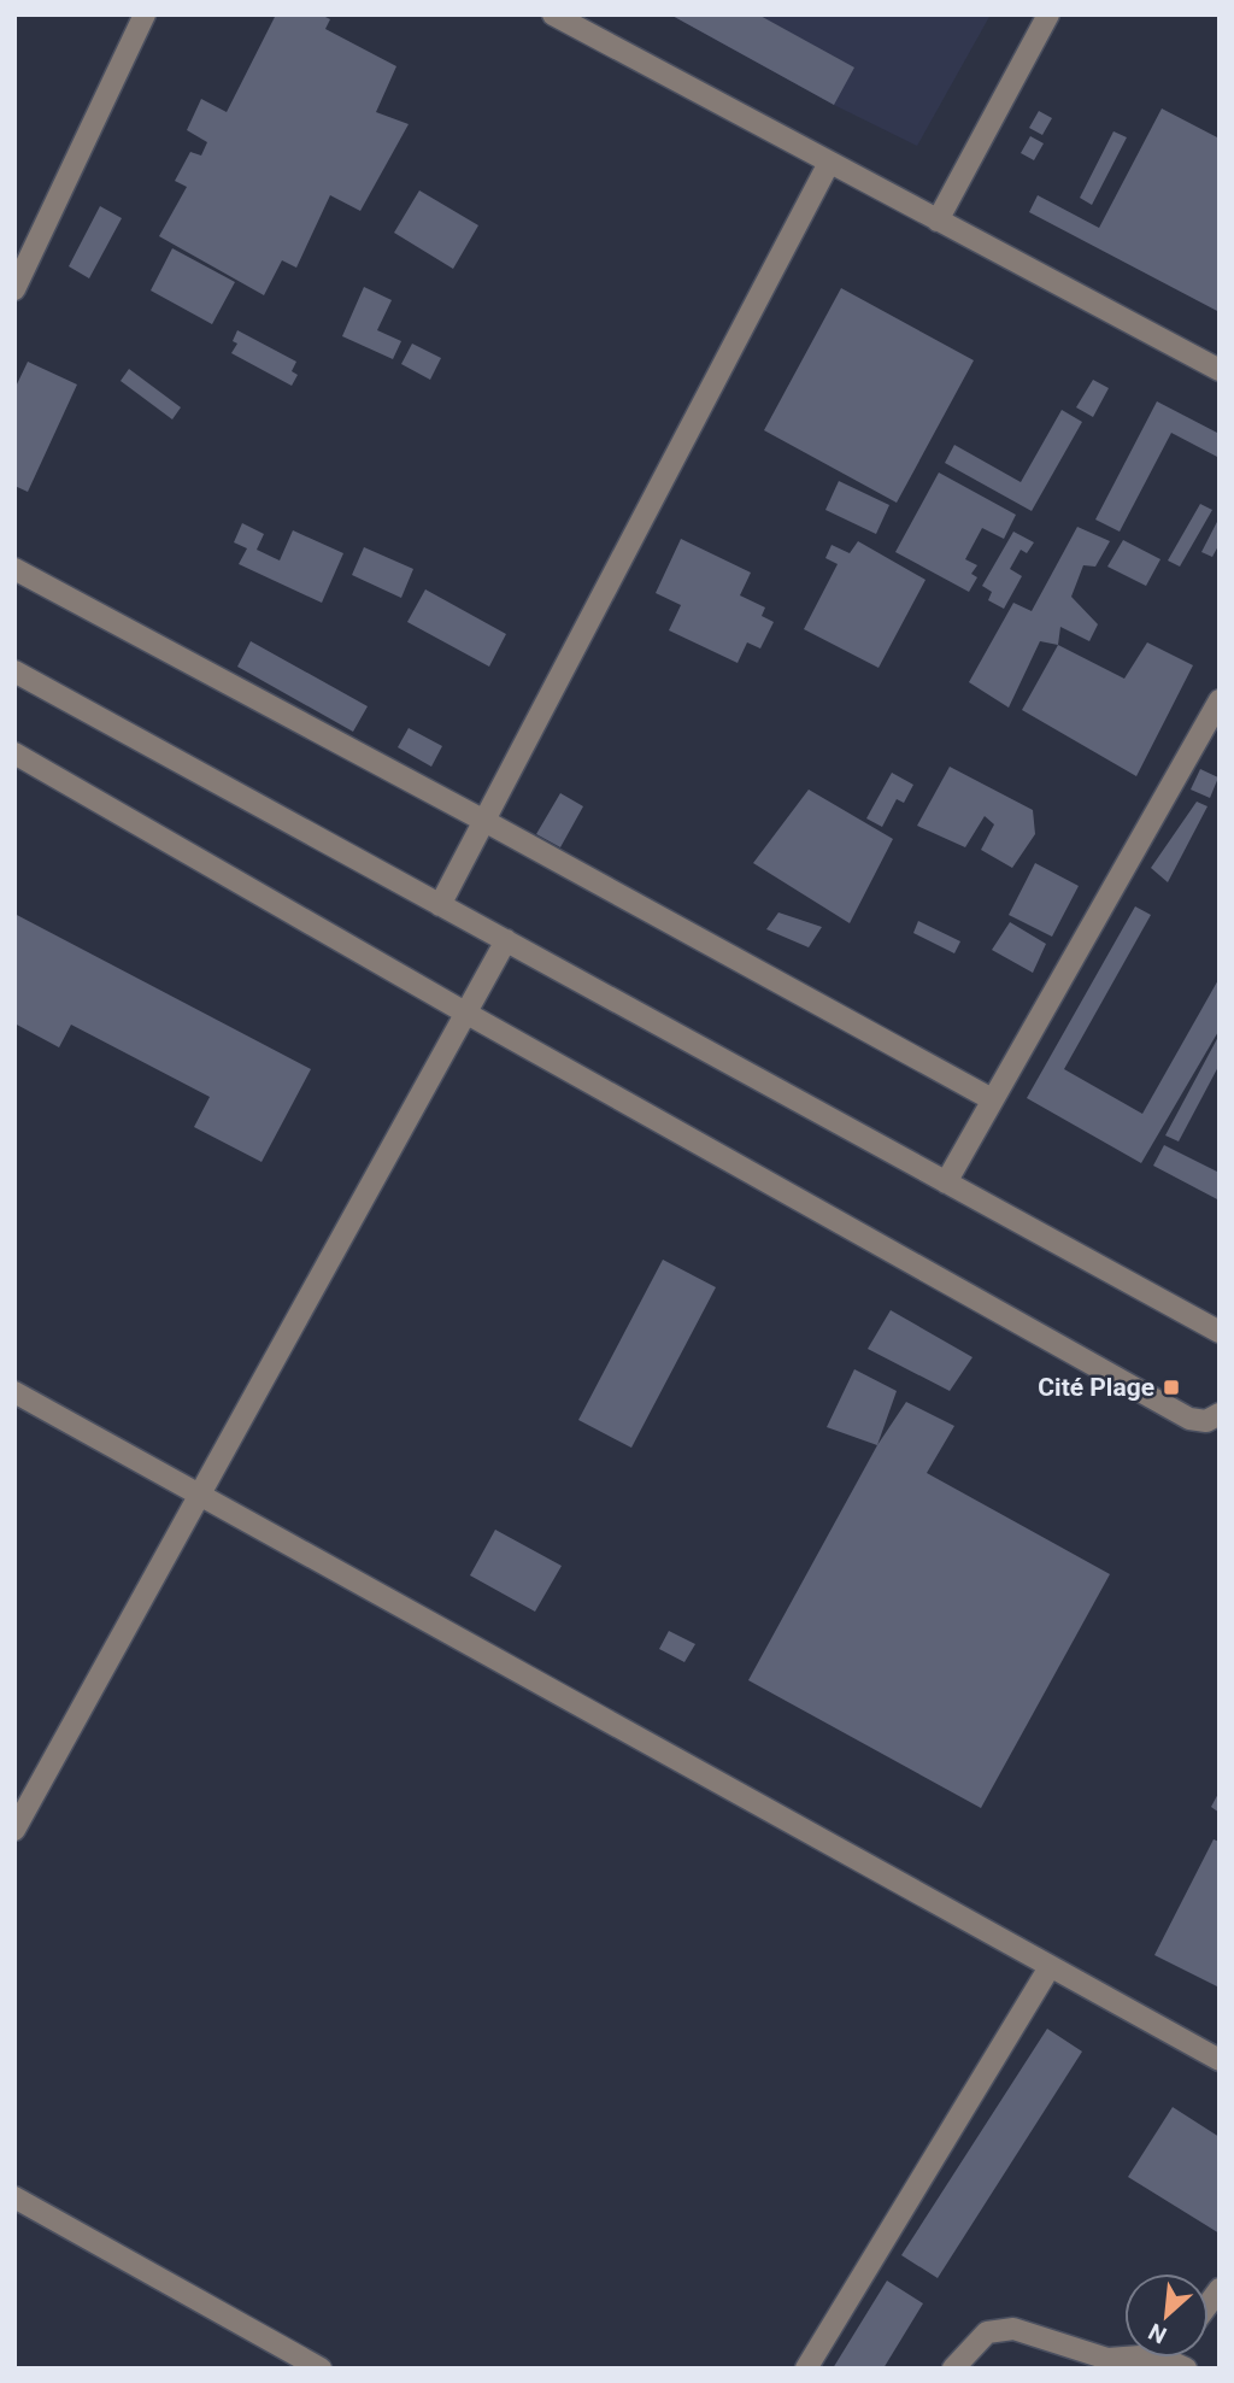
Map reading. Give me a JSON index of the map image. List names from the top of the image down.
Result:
{
  "places": {
    "transit": ["Cité Plage"]
  },
  "north": "bottom left"
}
